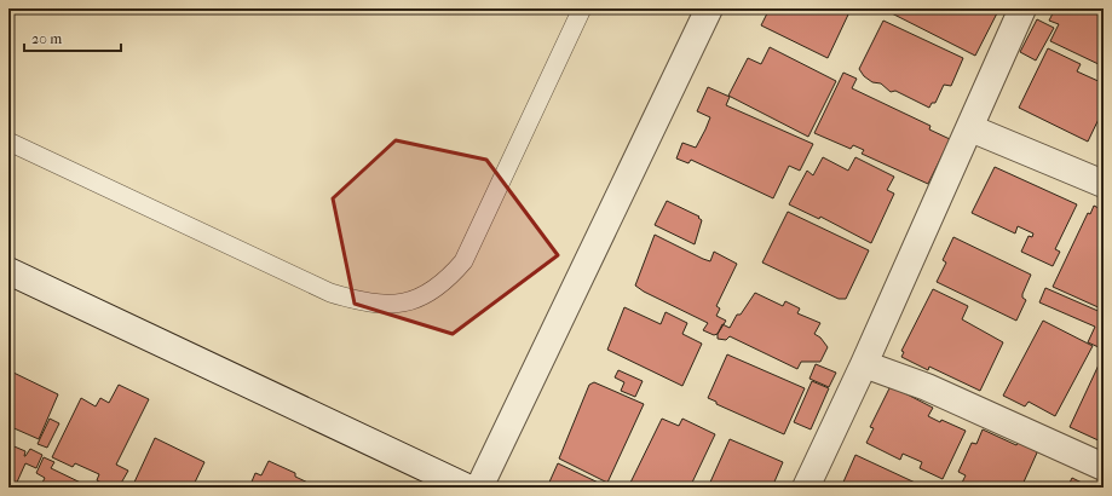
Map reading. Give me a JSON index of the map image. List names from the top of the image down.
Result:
{
  "scale_bar": "20 m"
}
